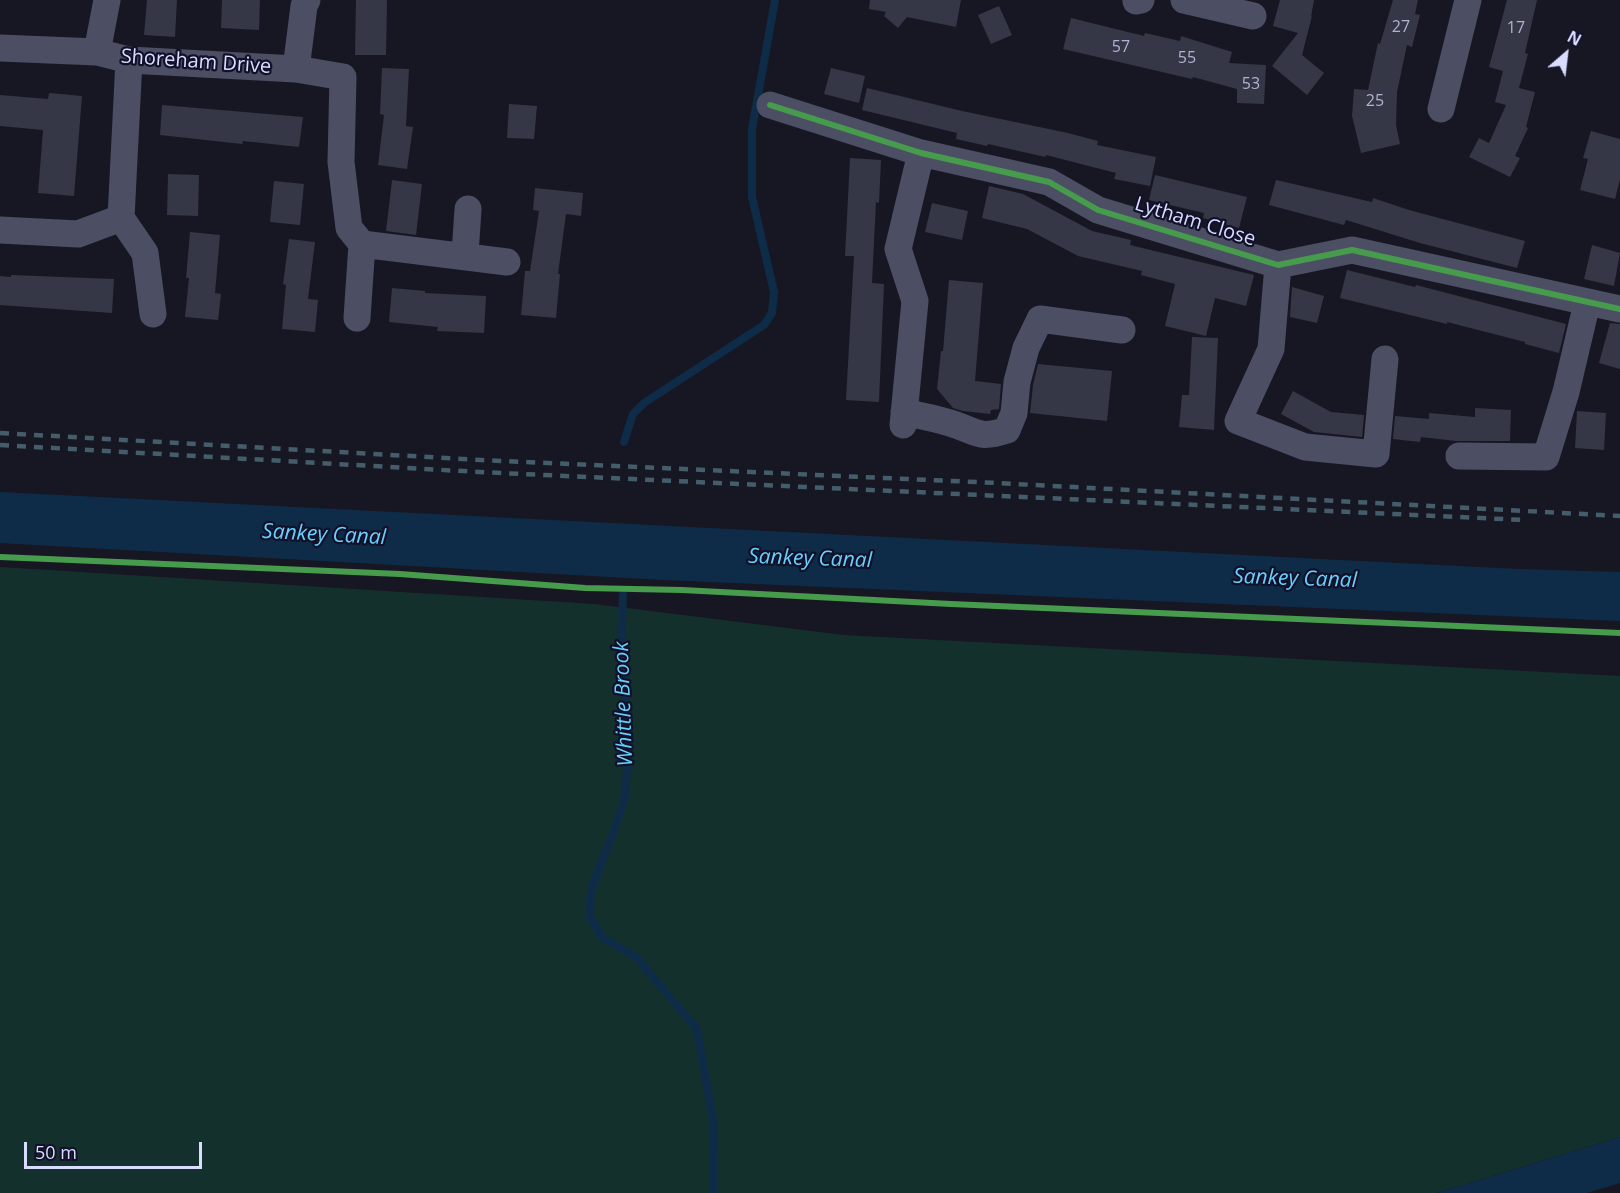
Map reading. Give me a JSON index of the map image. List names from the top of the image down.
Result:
{
  "streets": {
    "street": ["Shoreham Drive", "Lytham Close"]
  },
  "water": ["Sankey Canal", "Whittle Brook"],
  "house_numbers": [
    "27",
    "17",
    "57",
    "55",
    "53",
    "25"
  ],
  "scale_bar": "50 m",
  "north": "top right"
}
